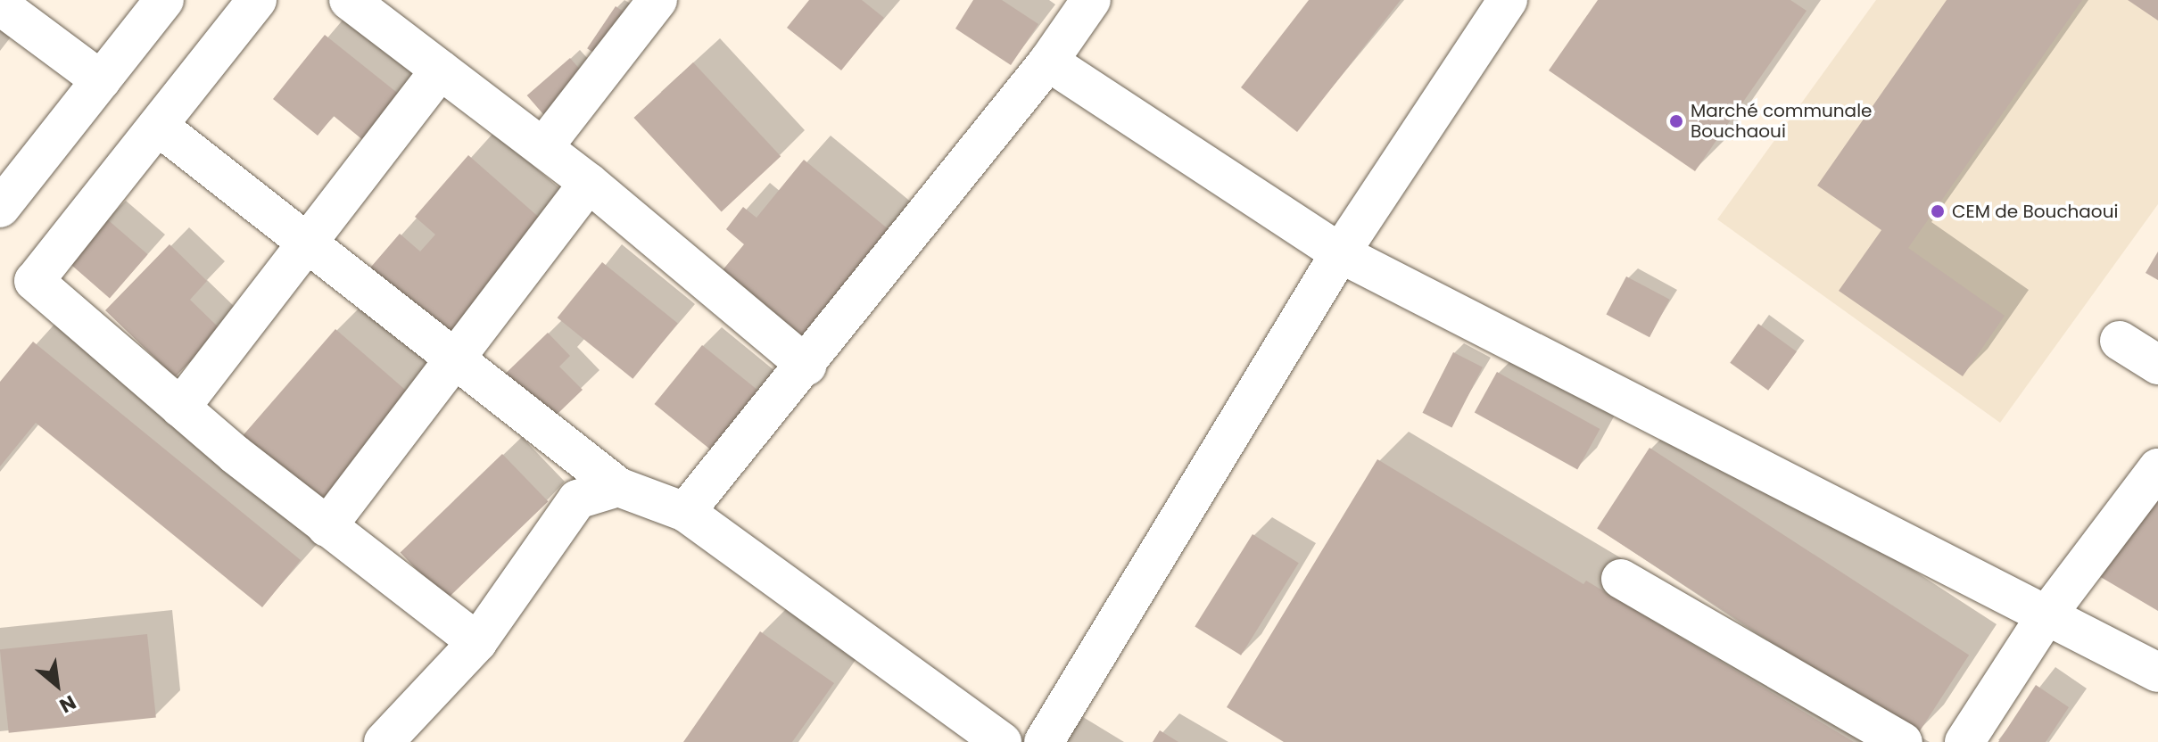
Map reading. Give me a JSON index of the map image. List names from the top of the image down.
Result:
{
  "places": ["Marché communale Bouchaoui", "CEM de Bouchaoui"],
  "north": "bottom right"
}
